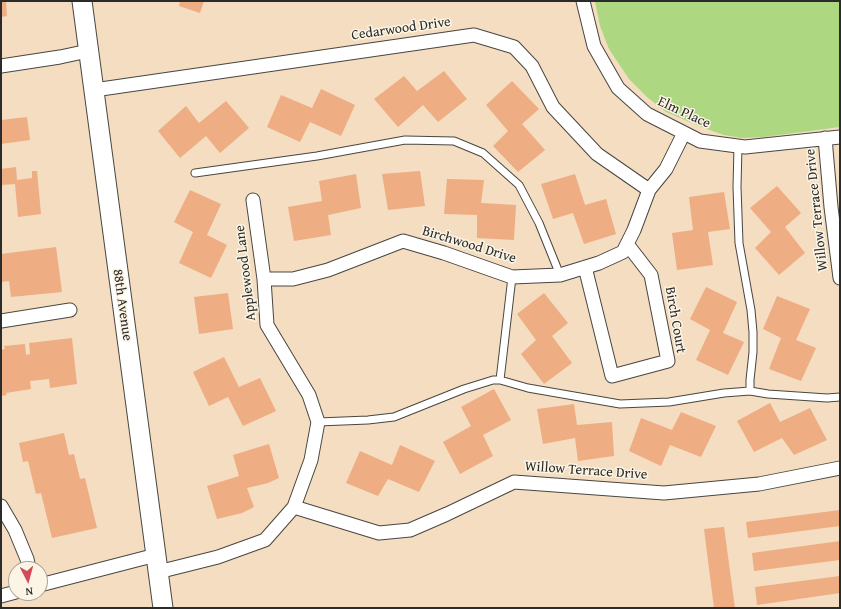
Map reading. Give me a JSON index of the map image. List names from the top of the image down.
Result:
{
  "streets": {
    "street": [
      "Cedarwood Drive",
      "Elm Place",
      "Willow Terrace Drive",
      "Birchwood Drive",
      "Applewood Lane",
      "88th Avenue",
      "Birch Court"
    ]
  },
  "crossings": [
    ["Cedarwood Drive", "Birchwood Drive"],
    ["Cedarwood Drive", "88th Avenue"],
    ["Elm Place", "Willow Terrace Drive"],
    ["Elm Place", "Birchwood Drive"],
    ["Willow Terrace Drive", "Applewood Lane"],
    ["Birchwood Drive", "Applewood Lane"],
    ["Birchwood Drive", "Birch Court"],
    ["Applewood Lane", "88th Avenue"]
  ],
  "north": "bottom"
}
